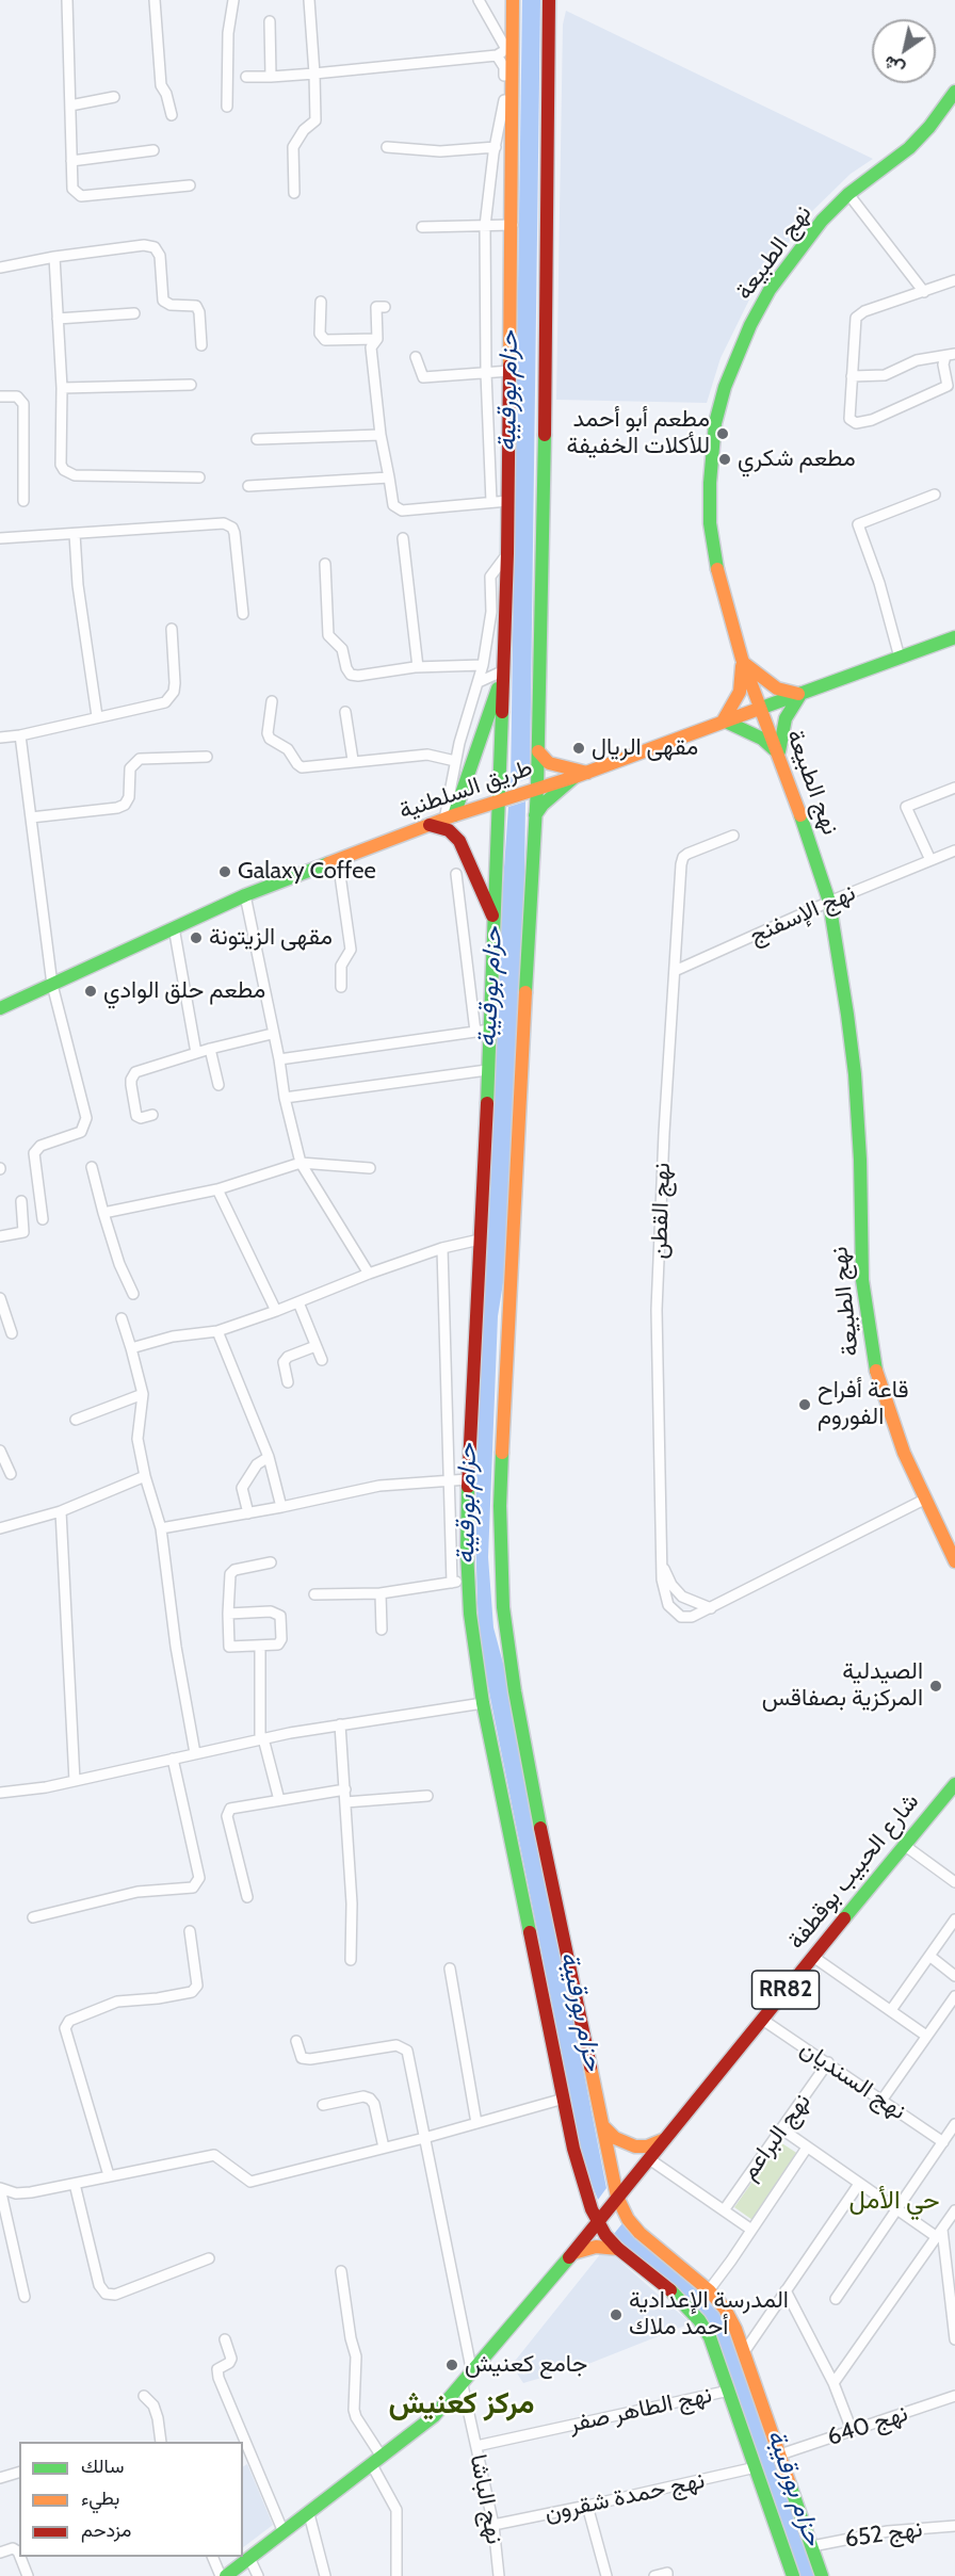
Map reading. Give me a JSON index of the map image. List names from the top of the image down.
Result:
{
  "streets": {
    "main road": [
      "نهج الطبيعة",
      "طريق السلطنية",
      "شارع الحبيب بوقطفة",
      "RR82"
    ],
    "street": [
      "نهج الإسفنج",
      "نهج القطن",
      "نهج السنديان",
      "نهج البراعم",
      "نهج الطاهر صفر",
      "نهج 640",
      "نهج حمدة شقرون",
      "نهج الباشا",
      "نهج 652"
    ]
  },
  "crossings": [
    ["نهج الطبيعة", "طريق السلطنية"],
    ["نهج الطبيعة", "نهج الإسفنج"],
    ["نهج الطبيعة", "نهج القطن"],
    ["نهج الإسفنج", "نهج القطن"],
    ["شارع الحبيب بوقطفة", "RR82"],
    ["شارع الحبيب بوقطفة", "نهج السنديان"],
    ["RR82", "نهج الباشا"],
    ["نهج السنديان", "نهج البراعم"],
    ["نهج الطاهر صفر", "نهج الباشا"],
    ["نهج حمدة شقرون", "نهج الباشا"]
  ],
  "districts": ["حي الأمل", "مركز كعنيش"],
  "water": ["حزام بورقيبة"],
  "places": [
    "مطعم أبو أحمد للأكلات الخفيفة",
    "مطعم شكري",
    "مقهى الريال",
    "Galaxy Coffee",
    "مقهى الزيتونة",
    "مطعم حلق الوادي",
    "قاعة أفراح الفوروم",
    "الصيدلية المركزية بصفاقس",
    "المدرسة الإعدادية أحمد ملاك",
    "جامع كعنيش"
  ],
  "legend": ["سالك", "بطيء", "مزدحم"],
  "north": "bottom left"
}
